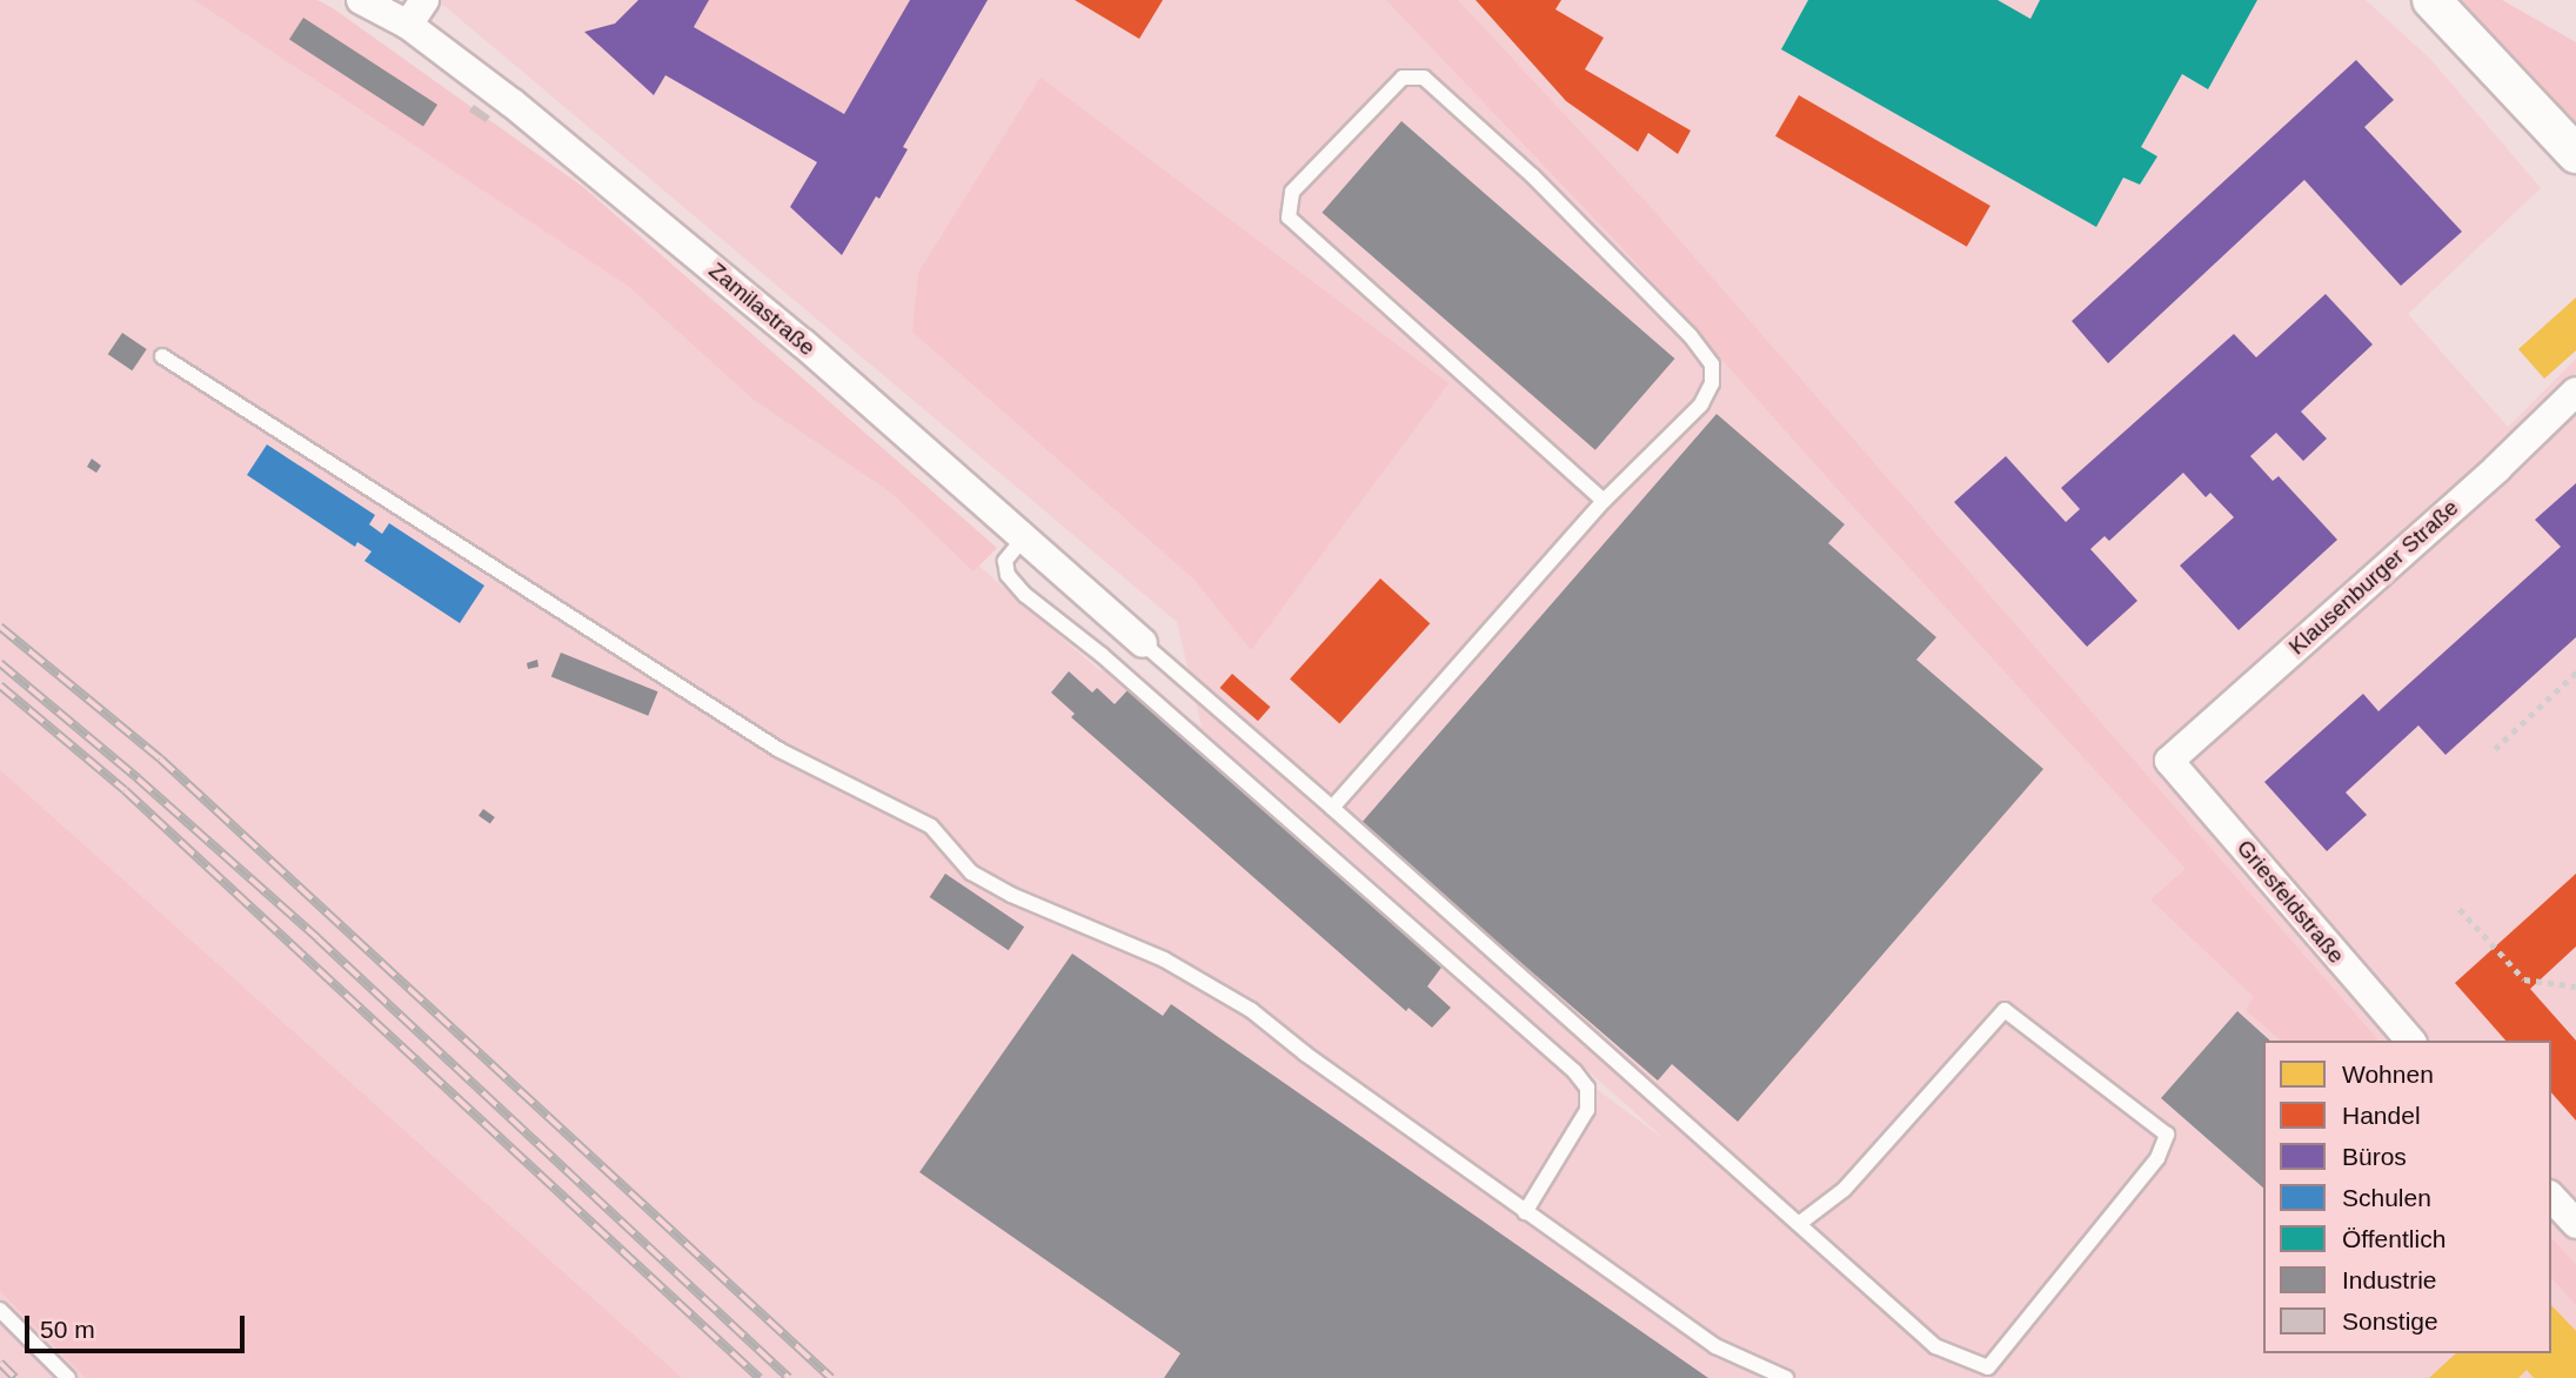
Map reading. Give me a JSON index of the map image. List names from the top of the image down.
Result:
{
  "streets": {
    "street": ["Zamilastraße", "Klausenburger Straße", "Griesfeldstraße"]
  },
  "crossings": [
    ["Klausenburger Straße", "Griesfeldstraße"]
  ],
  "legend": [
    "Wohnen",
    "Handel",
    "Büros",
    "Schulen",
    "Öffentlich",
    "Industrie",
    "Sonstige"
  ],
  "scale_bar": "50 m"
}
